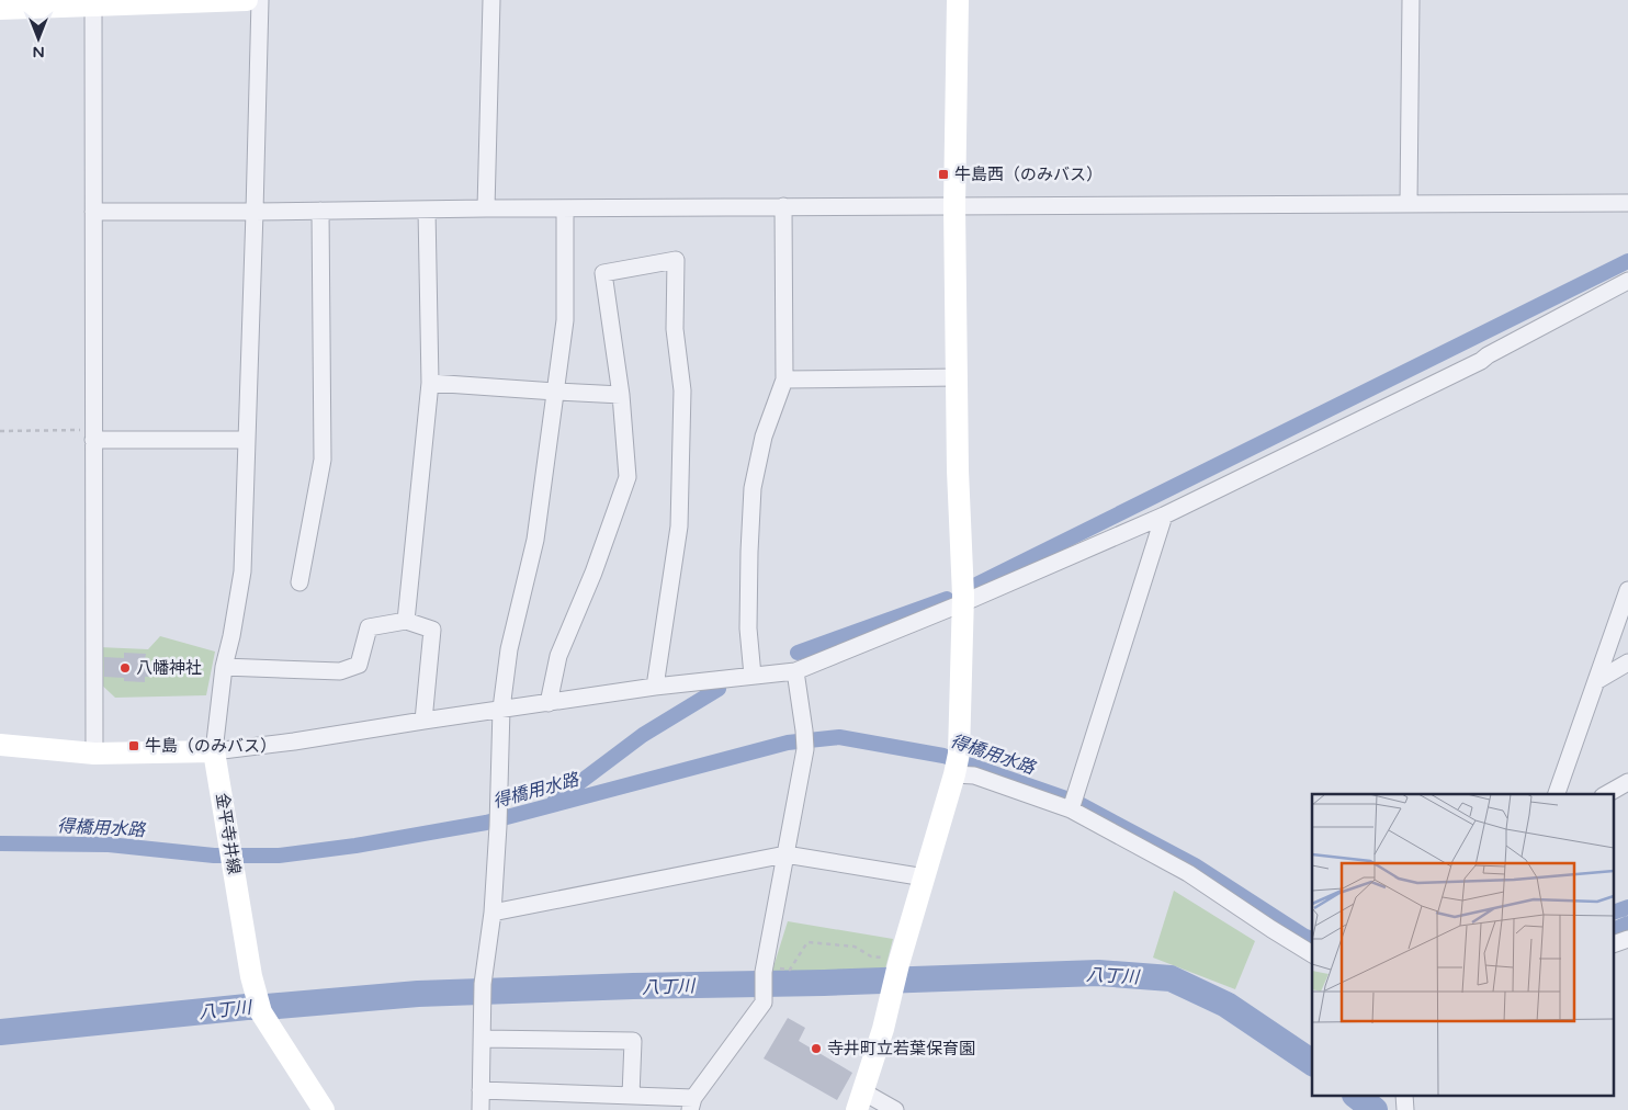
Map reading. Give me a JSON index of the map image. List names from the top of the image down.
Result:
{
  "streets": {
    "street": ["金平寺井線"]
  },
  "water": ["得橋用水路", "八丁川"],
  "places": {
    "transit": ["牛島西（のみバス）", "牛島（のみバス）"],
    "other": ["八幡神社", "寺井町立若葉保育園"]
  },
  "north": "bottom"
}
